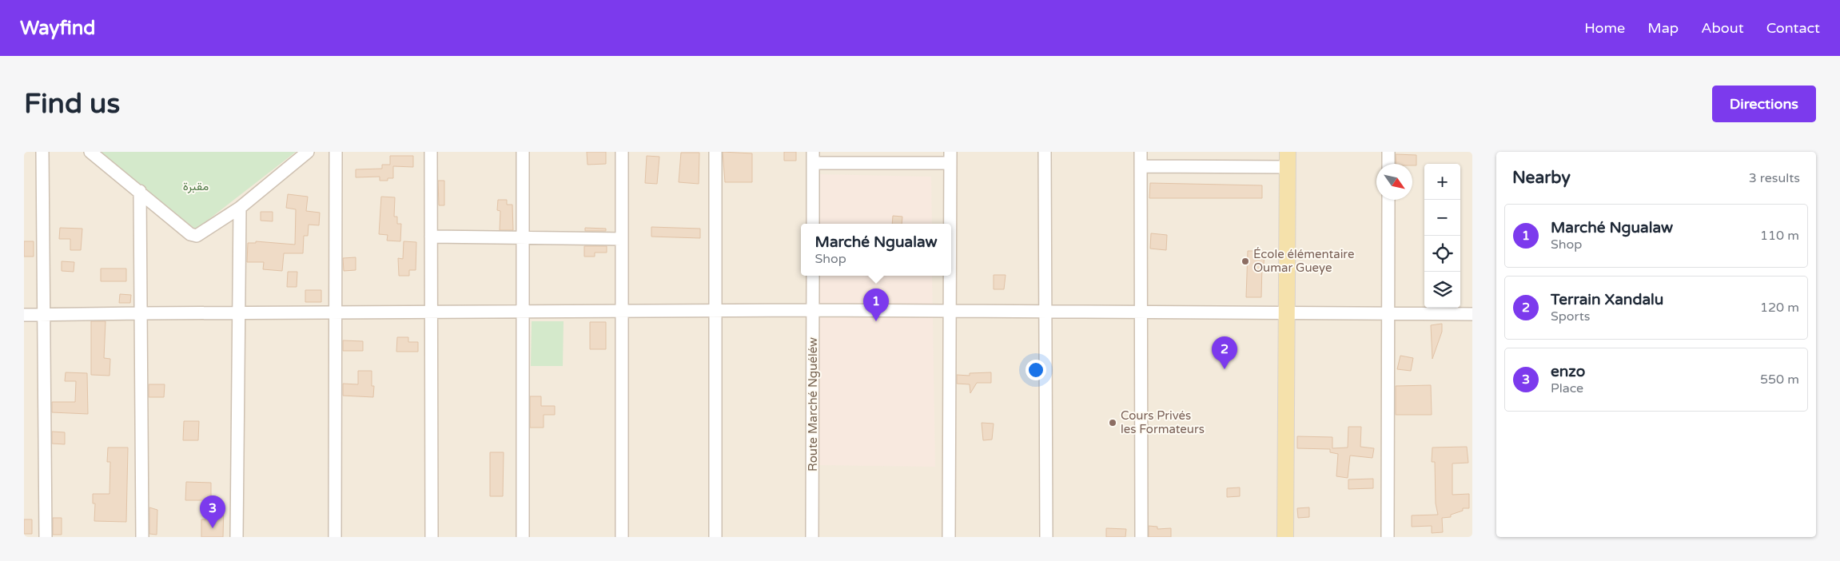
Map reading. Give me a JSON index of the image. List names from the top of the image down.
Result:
{
  "streets": {
    "street": ["Route Marché Nguéléw"]
  },
  "parks": ["مقبرة"],
  "places": ["École élémentaire Oumar Gueye", "Cours Privés les Formateurs"],
  "north": "bottom right",
  "page": {
    "header": "Wayfind",
    "nav": [
      "Home",
      "Map",
      "About",
      "Contact"
    ],
    "buttons": "Directions",
    "title": "Find us",
    "heading": ["Nearby", "3 results"],
    "map_buttons": ["+", "−"],
    "list": [
      {
        "mark": "1",
        "name": "Marché Ngualaw",
        "note": "Shop",
        "value": "110 m"
      },
      {
        "mark": "2",
        "name": "Terrain Xandalu",
        "note": "Sports",
        "value": "120 m"
      },
      {
        "mark": "3",
        "name": "enzo",
        "note": "Place",
        "value": "550 m"
      }
    ],
    "popup": ["Marché Ngualaw", "Shop"],
    "pins": ["1", "2", "3"]
  }
}
